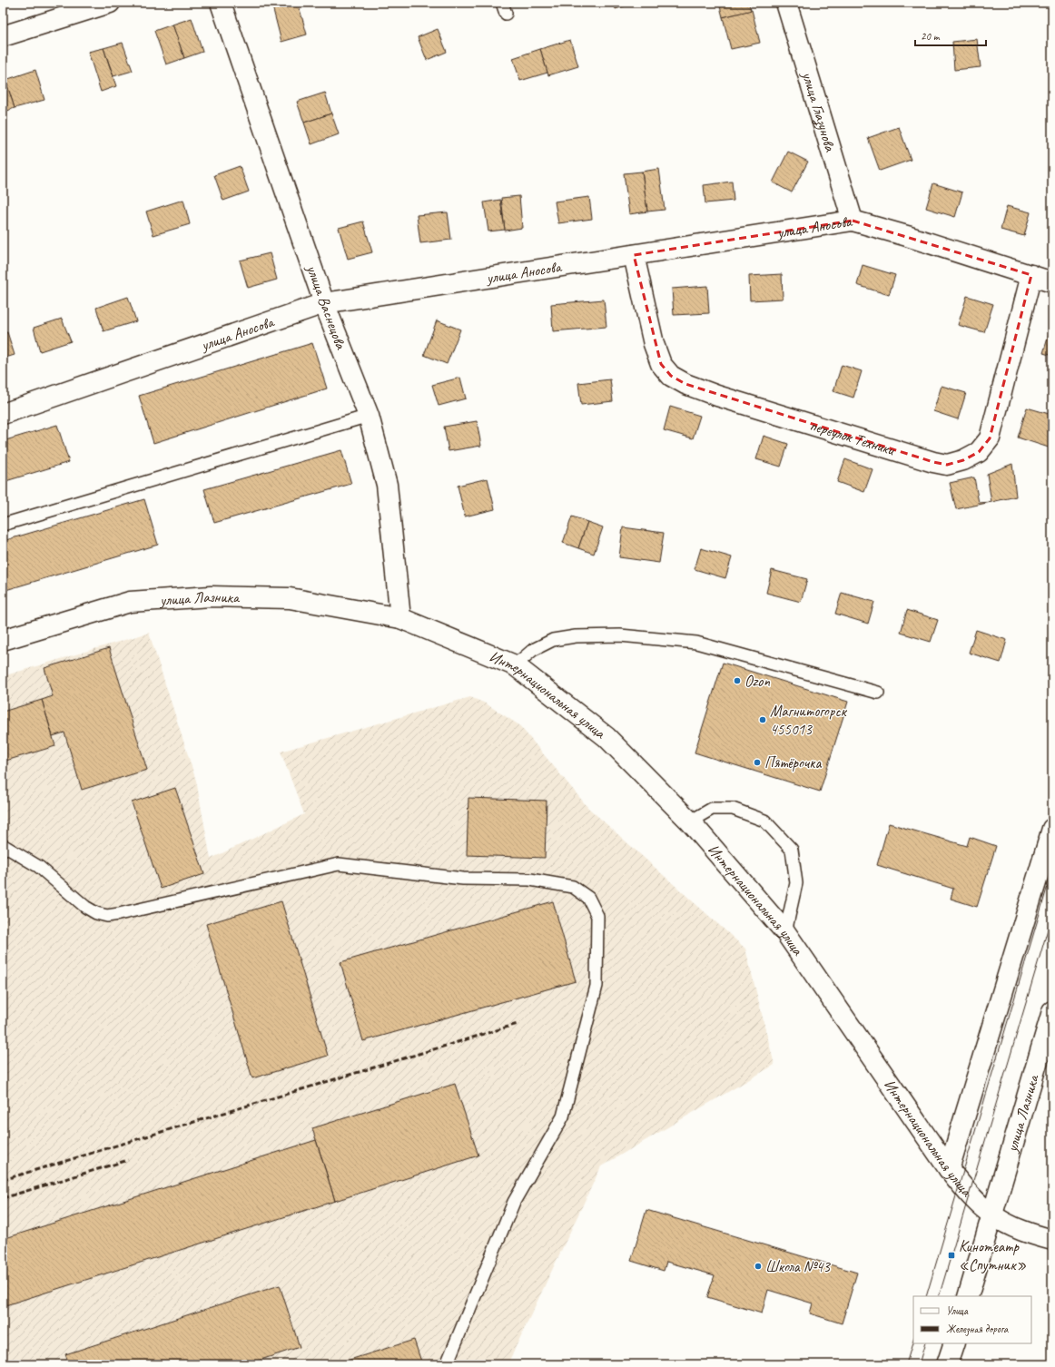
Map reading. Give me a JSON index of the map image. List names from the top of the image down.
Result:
{
  "streets": {
    "street": [
      "улица Глазунова",
      "улица Аносова",
      "улица Васнецова",
      "переулок Техники",
      "улица Лазника",
      "Интернациональная улица"
    ]
  },
  "crossings": [
    ["улица Глазунова", "улица Аносова"],
    ["улица Аносова", "улица Васнецова"],
    ["улица Аносова", "переулок Техники"],
    ["улица Васнецова", "улица Лазника"],
    ["улица Васнецова", "Интернациональная улица"],
    ["улица Лазника", "Интернациональная улица"]
  ],
  "places": {
    "other": [
      "Ozon",
      "Магнитогорск 455013",
      "Пятёрочка",
      "Школа №43"
    ],
    "transit": ["Кинотеатр «Спутник»"]
  },
  "legend": ["Улица", "Железная дорога"],
  "scale_bar": "20 m"
}
